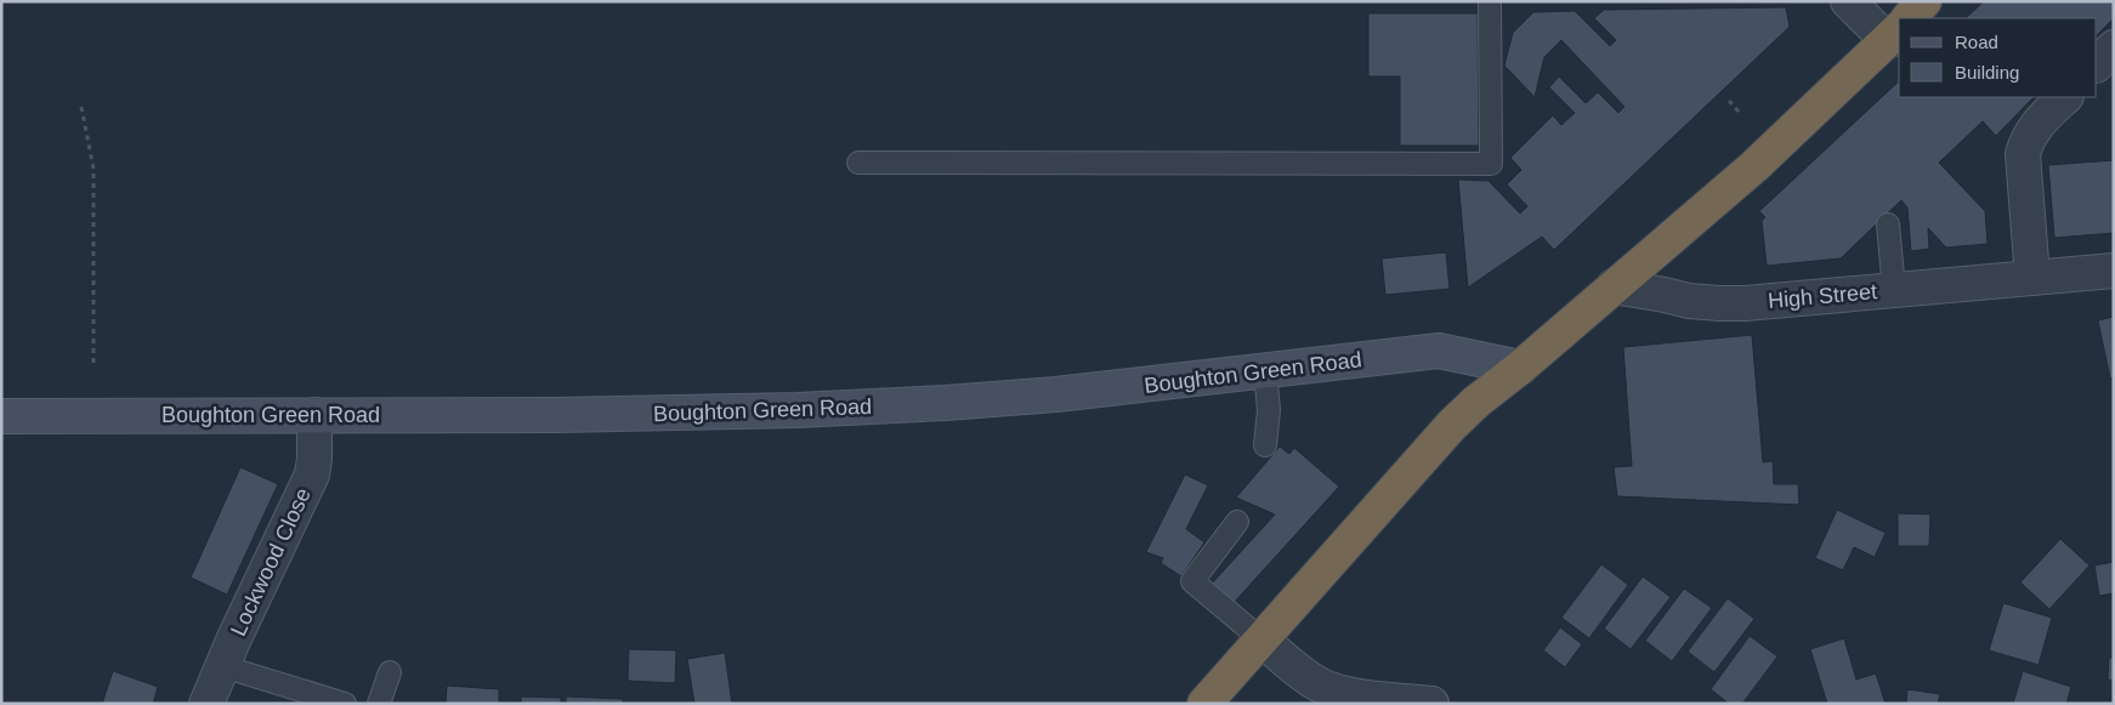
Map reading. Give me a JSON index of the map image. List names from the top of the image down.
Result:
{
  "streets": {
    "street": ["High Street", "Boughton Green Road", "Lockwood Close"]
  },
  "crossings": [
    ["Boughton Green Road", "Lockwood Close"]
  ],
  "legend": ["Road", "Building"]
}
